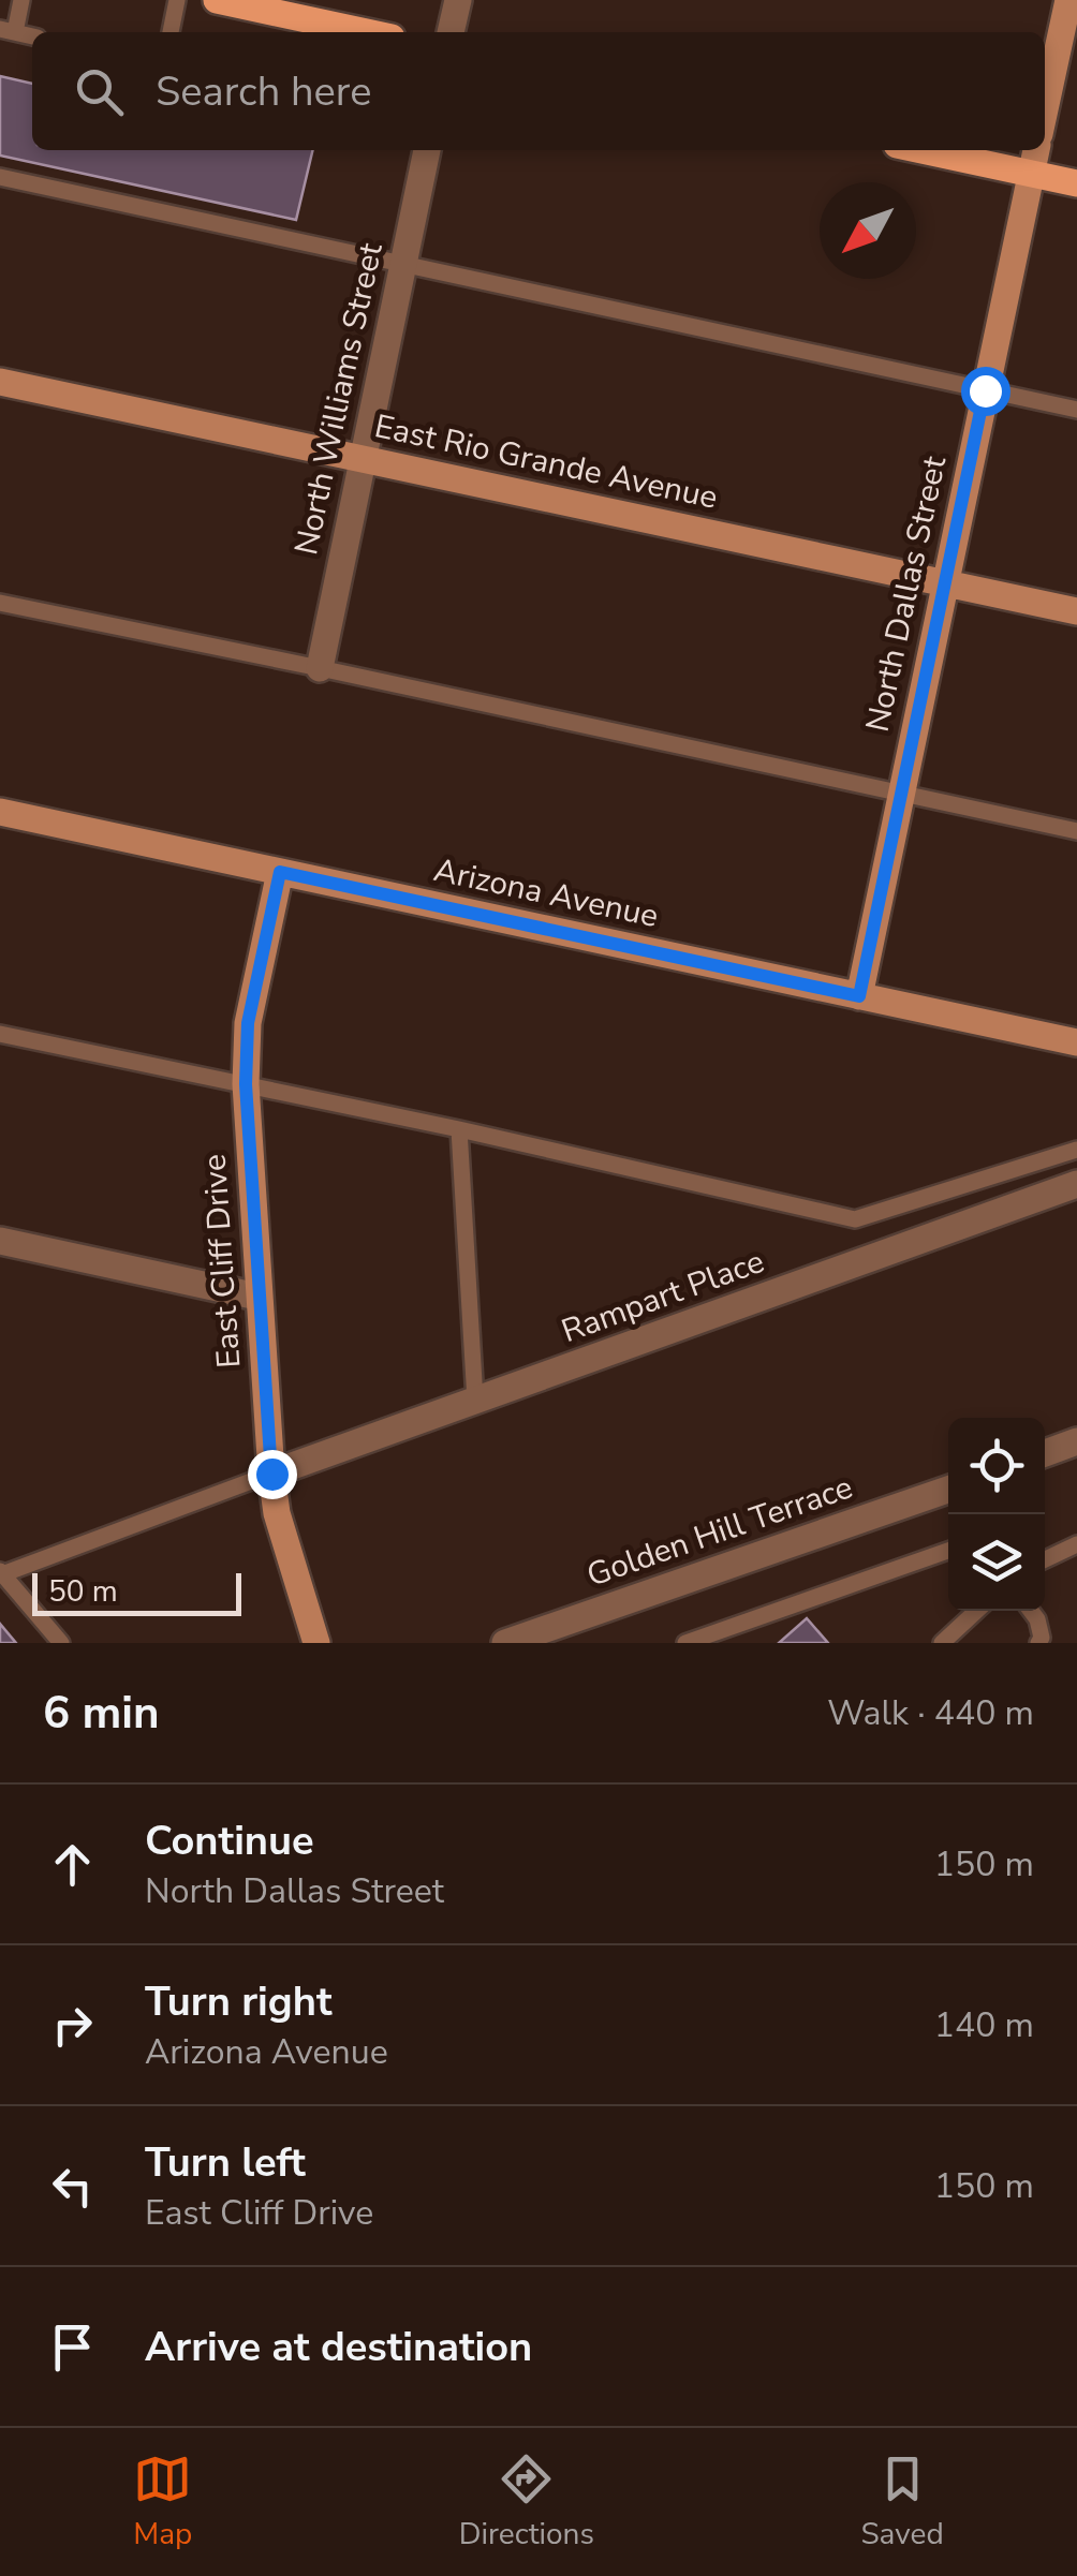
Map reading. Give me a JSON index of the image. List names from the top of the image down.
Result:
{
  "streets": {
    "main road": [
      "East Rio Grande Avenue",
      "North Dallas Street",
      "Arizona Avenue",
      "East Cliff Drive"
    ],
    "street": ["North Williams Street", "Rampart Place", "Golden Hill Terrace"]
  },
  "crossings": [
    ["North Williams Street", "East Rio Grande Avenue"],
    ["East Rio Grande Avenue", "North Dallas Street"],
    ["North Dallas Street", "Arizona Avenue"],
    ["Arizona Avenue", "East Cliff Drive"],
    ["East Cliff Drive", "Rampart Place"]
  ],
  "scale_bar": "50 m",
  "north": "bottom left",
  "page": {
    "search": "Search here",
    "scale": "50 m",
    "heading": ["6 min", "Walk · 440 m"],
    "list": [
      ["Continue", "North Dallas Street", "150 m"],
      ["Turn right", "Arizona Avenue", "140 m"],
      ["Turn left", "East Cliff Drive", "150 m"],
      "Arrive at destination"
    ],
    "nav": ["Map", "Directions", "Saved"]
  }
}
